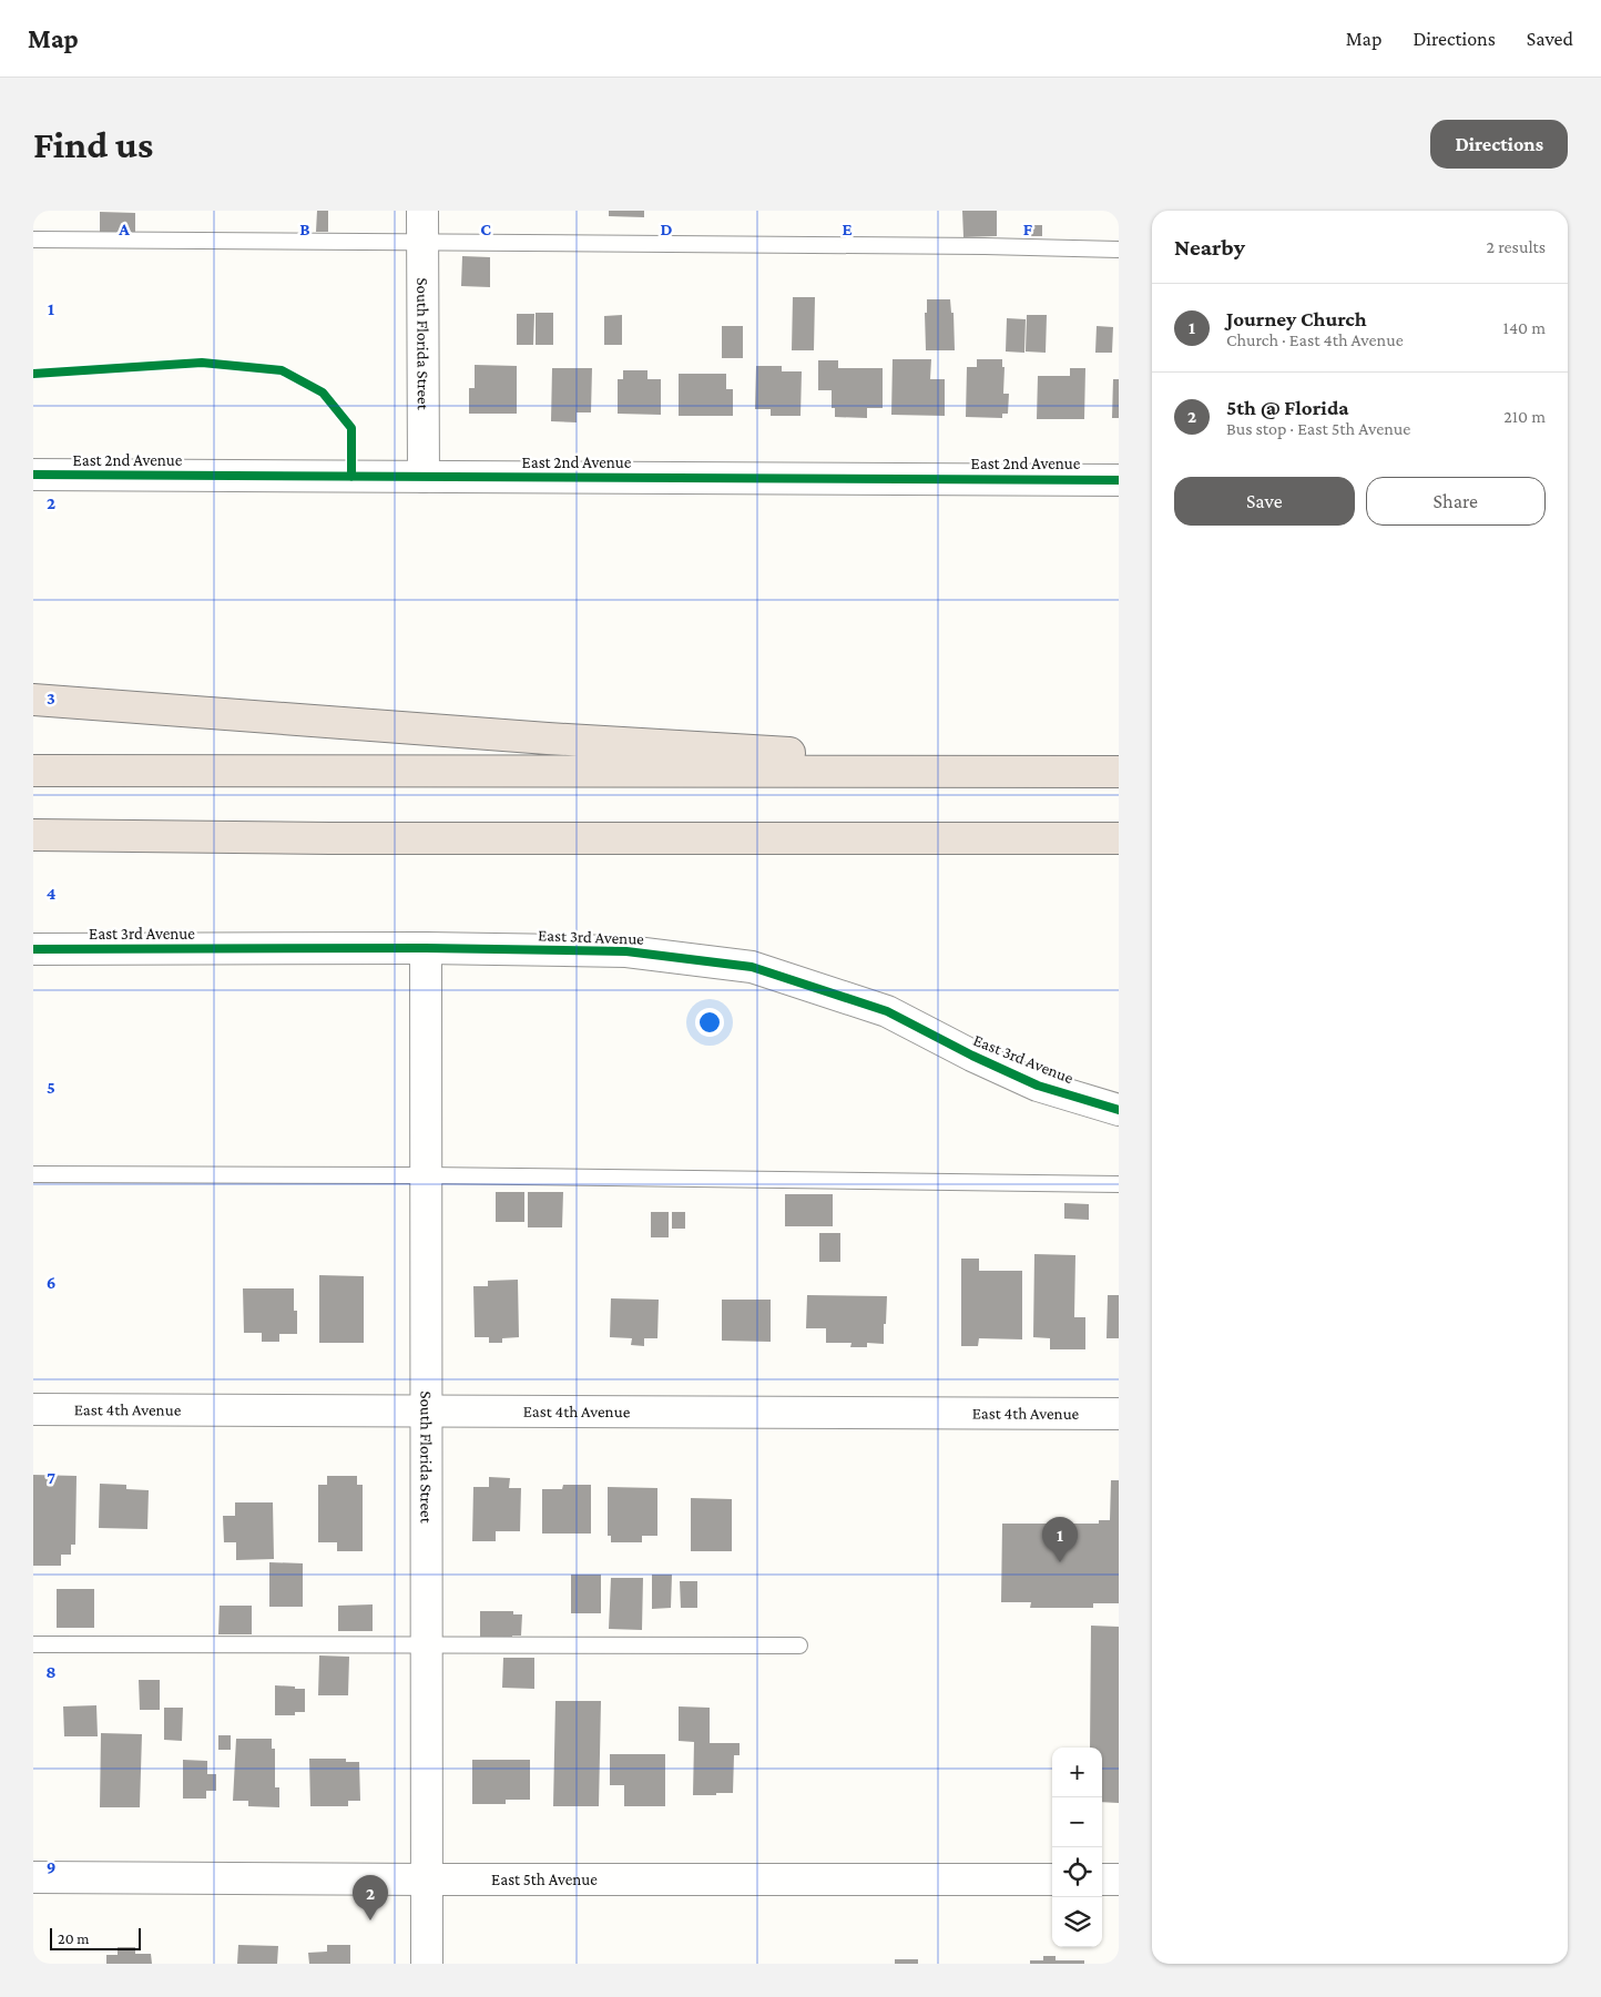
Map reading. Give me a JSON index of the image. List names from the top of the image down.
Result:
{
  "streets": {
    "street": [
      "South Florida Street",
      "East 2nd Avenue",
      "East 3rd Avenue",
      "East 4th Avenue",
      "East 5th Avenue"
    ]
  },
  "crossings": [
    ["South Florida Street", "East 2nd Avenue"],
    ["South Florida Street", "East 3rd Avenue"],
    ["South Florida Street", "East 4th Avenue"],
    ["South Florida Street", "East 5th Avenue"]
  ],
  "scale_bar": "20 m",
  "page": {
    "header": "Map",
    "nav": ["Map", "Directions", "Saved"],
    "buttons": [
      "Directions",
      ["Save", "Share"]
    ],
    "title": "Find us",
    "heading": ["Nearby", "2 results"],
    "list": [
      {
        "mark": "1",
        "name": "Journey Church",
        "note": "Church · East 4th Avenue",
        "value": "140 m"
      },
      {
        "mark": "2",
        "name": "5th @ Florida",
        "note": "Bus stop · East 5th Avenue",
        "value": "210 m"
      }
    ],
    "pins": ["1", "2"],
    "map_buttons": ["+", "−"],
    "scale": "20 m"
  },
  "grid": {
    "columns": [
      "A",
      "B",
      "C",
      "D",
      "E",
      "F"
    ],
    "rows": [
      "1",
      "2",
      "3",
      "4",
      "5",
      "6",
      "7",
      "8",
      "9"
    ]
  }
}
